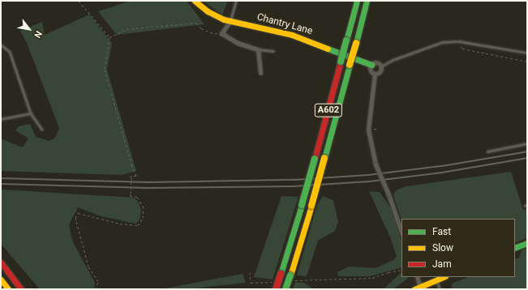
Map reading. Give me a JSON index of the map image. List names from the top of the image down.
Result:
{
  "streets": {
    "main road": ["Chantry Lane", "A602"]
  },
  "legend": ["Fast", "Slow", "Jam"],
  "north": "bottom right"
}
